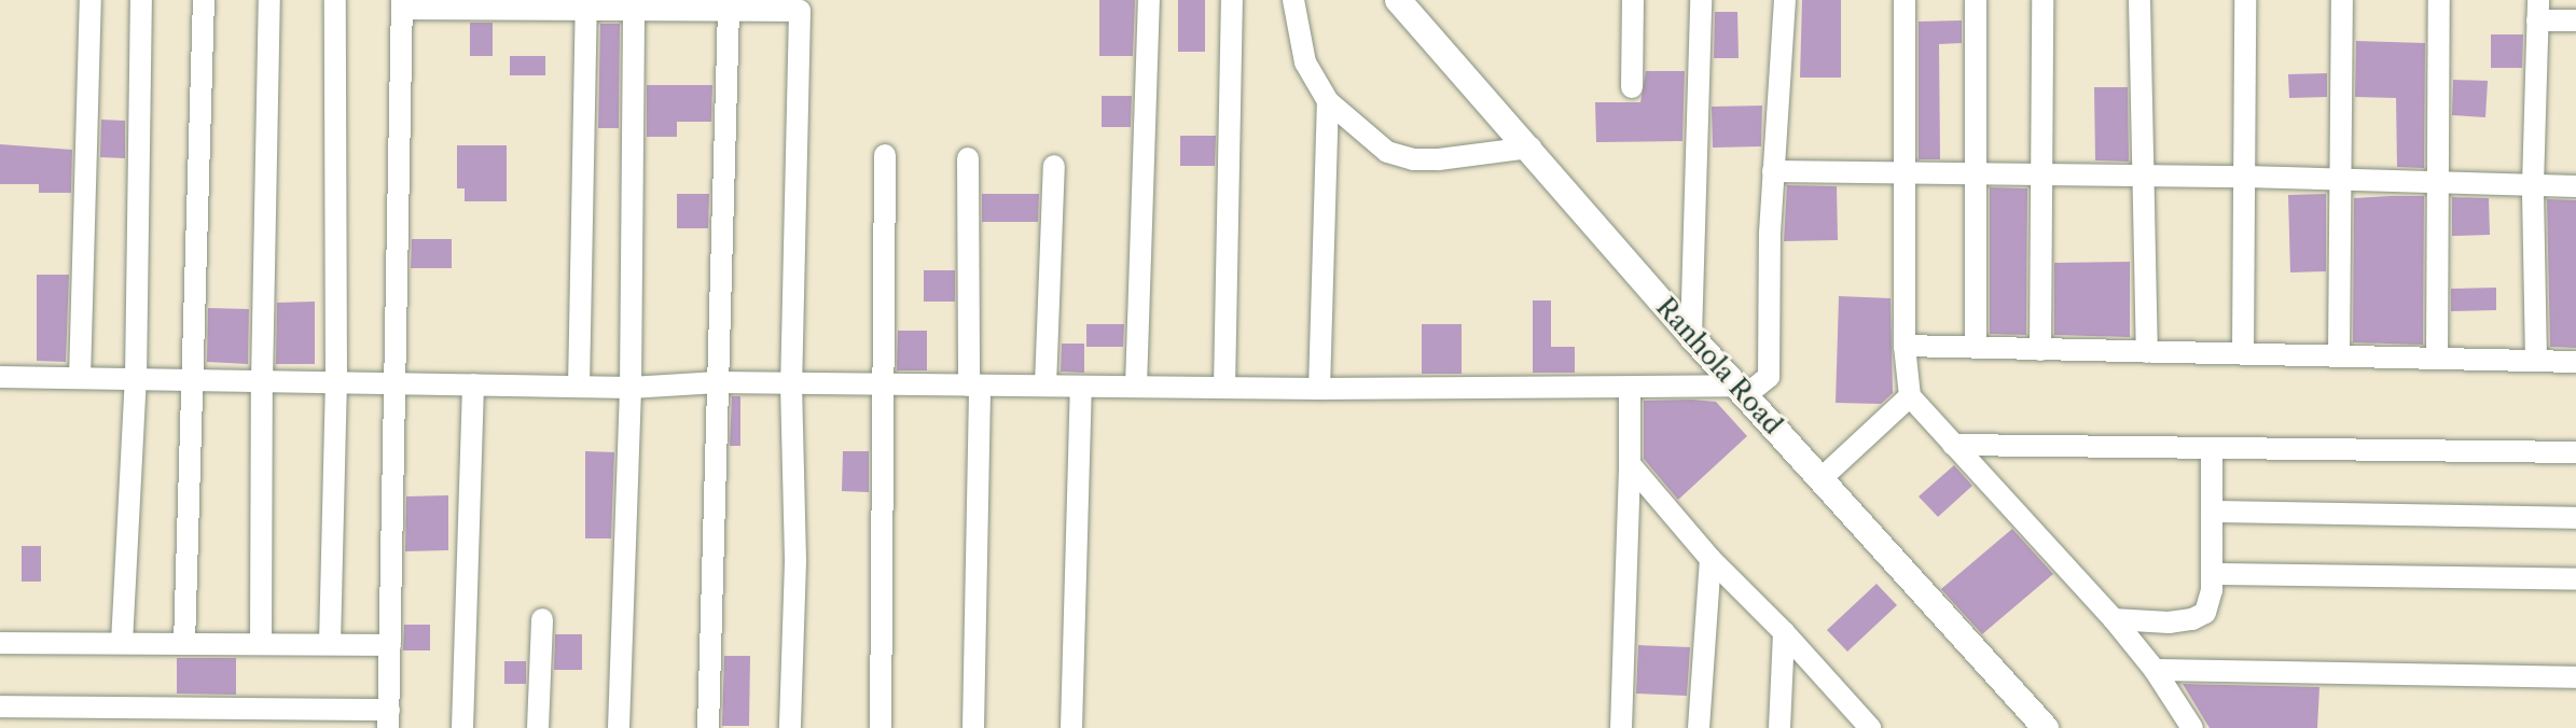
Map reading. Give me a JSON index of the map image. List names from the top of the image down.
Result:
{
  "streets": {
    "street": ["Ranhola Road"]
  }
}
